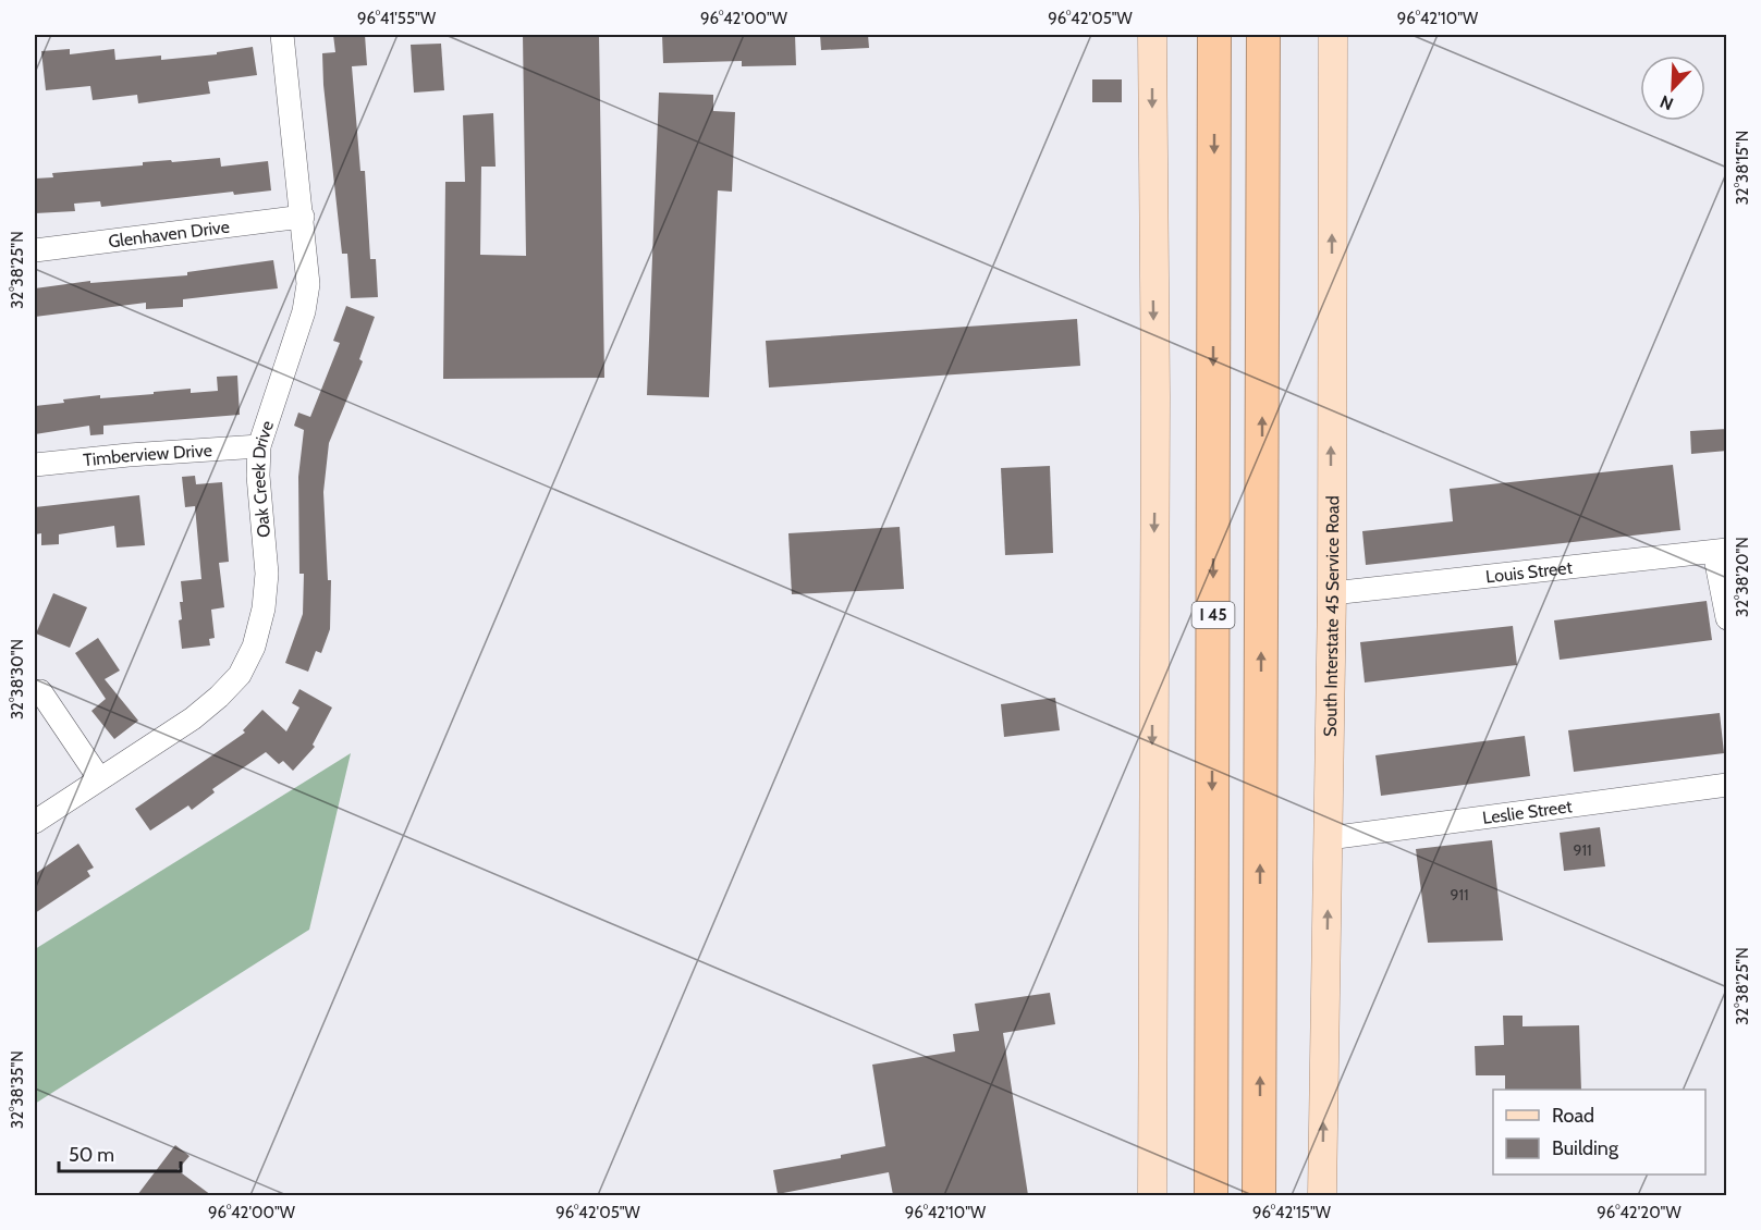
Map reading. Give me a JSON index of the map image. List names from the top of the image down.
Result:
{
  "streets": {
    "highway": ["I 45"],
    "main road": ["South Interstate 45 Service Road"],
    "street": [
      "Glenhaven Drive",
      "Timberview Drive",
      "Oak Creek Drive",
      "Louis Street",
      "Leslie Street"
    ]
  },
  "crossings": [
    ["Glenhaven Drive", "Oak Creek Drive"],
    ["Timberview Drive", "Oak Creek Drive"],
    ["Louis Street", "South Interstate 45 Service Road"],
    ["South Interstate 45 Service Road", "Leslie Street"]
  ],
  "house_numbers": ["911", "911"],
  "legend": ["Road", "Building"],
  "scale_bar": "50 m",
  "north": "bottom left",
  "coordinates": [
    "96°41'55\"W",
    "96°42'00\"W",
    "96°42'05\"W",
    "96°42'10\"W",
    "32°38'15\"N",
    "32°38'25\"N",
    "32°38'20\"N",
    "32°38'30\"N",
    "32°38'35\"N",
    "96°42'15\"W",
    "96°42'20\"W"
  ]
}
